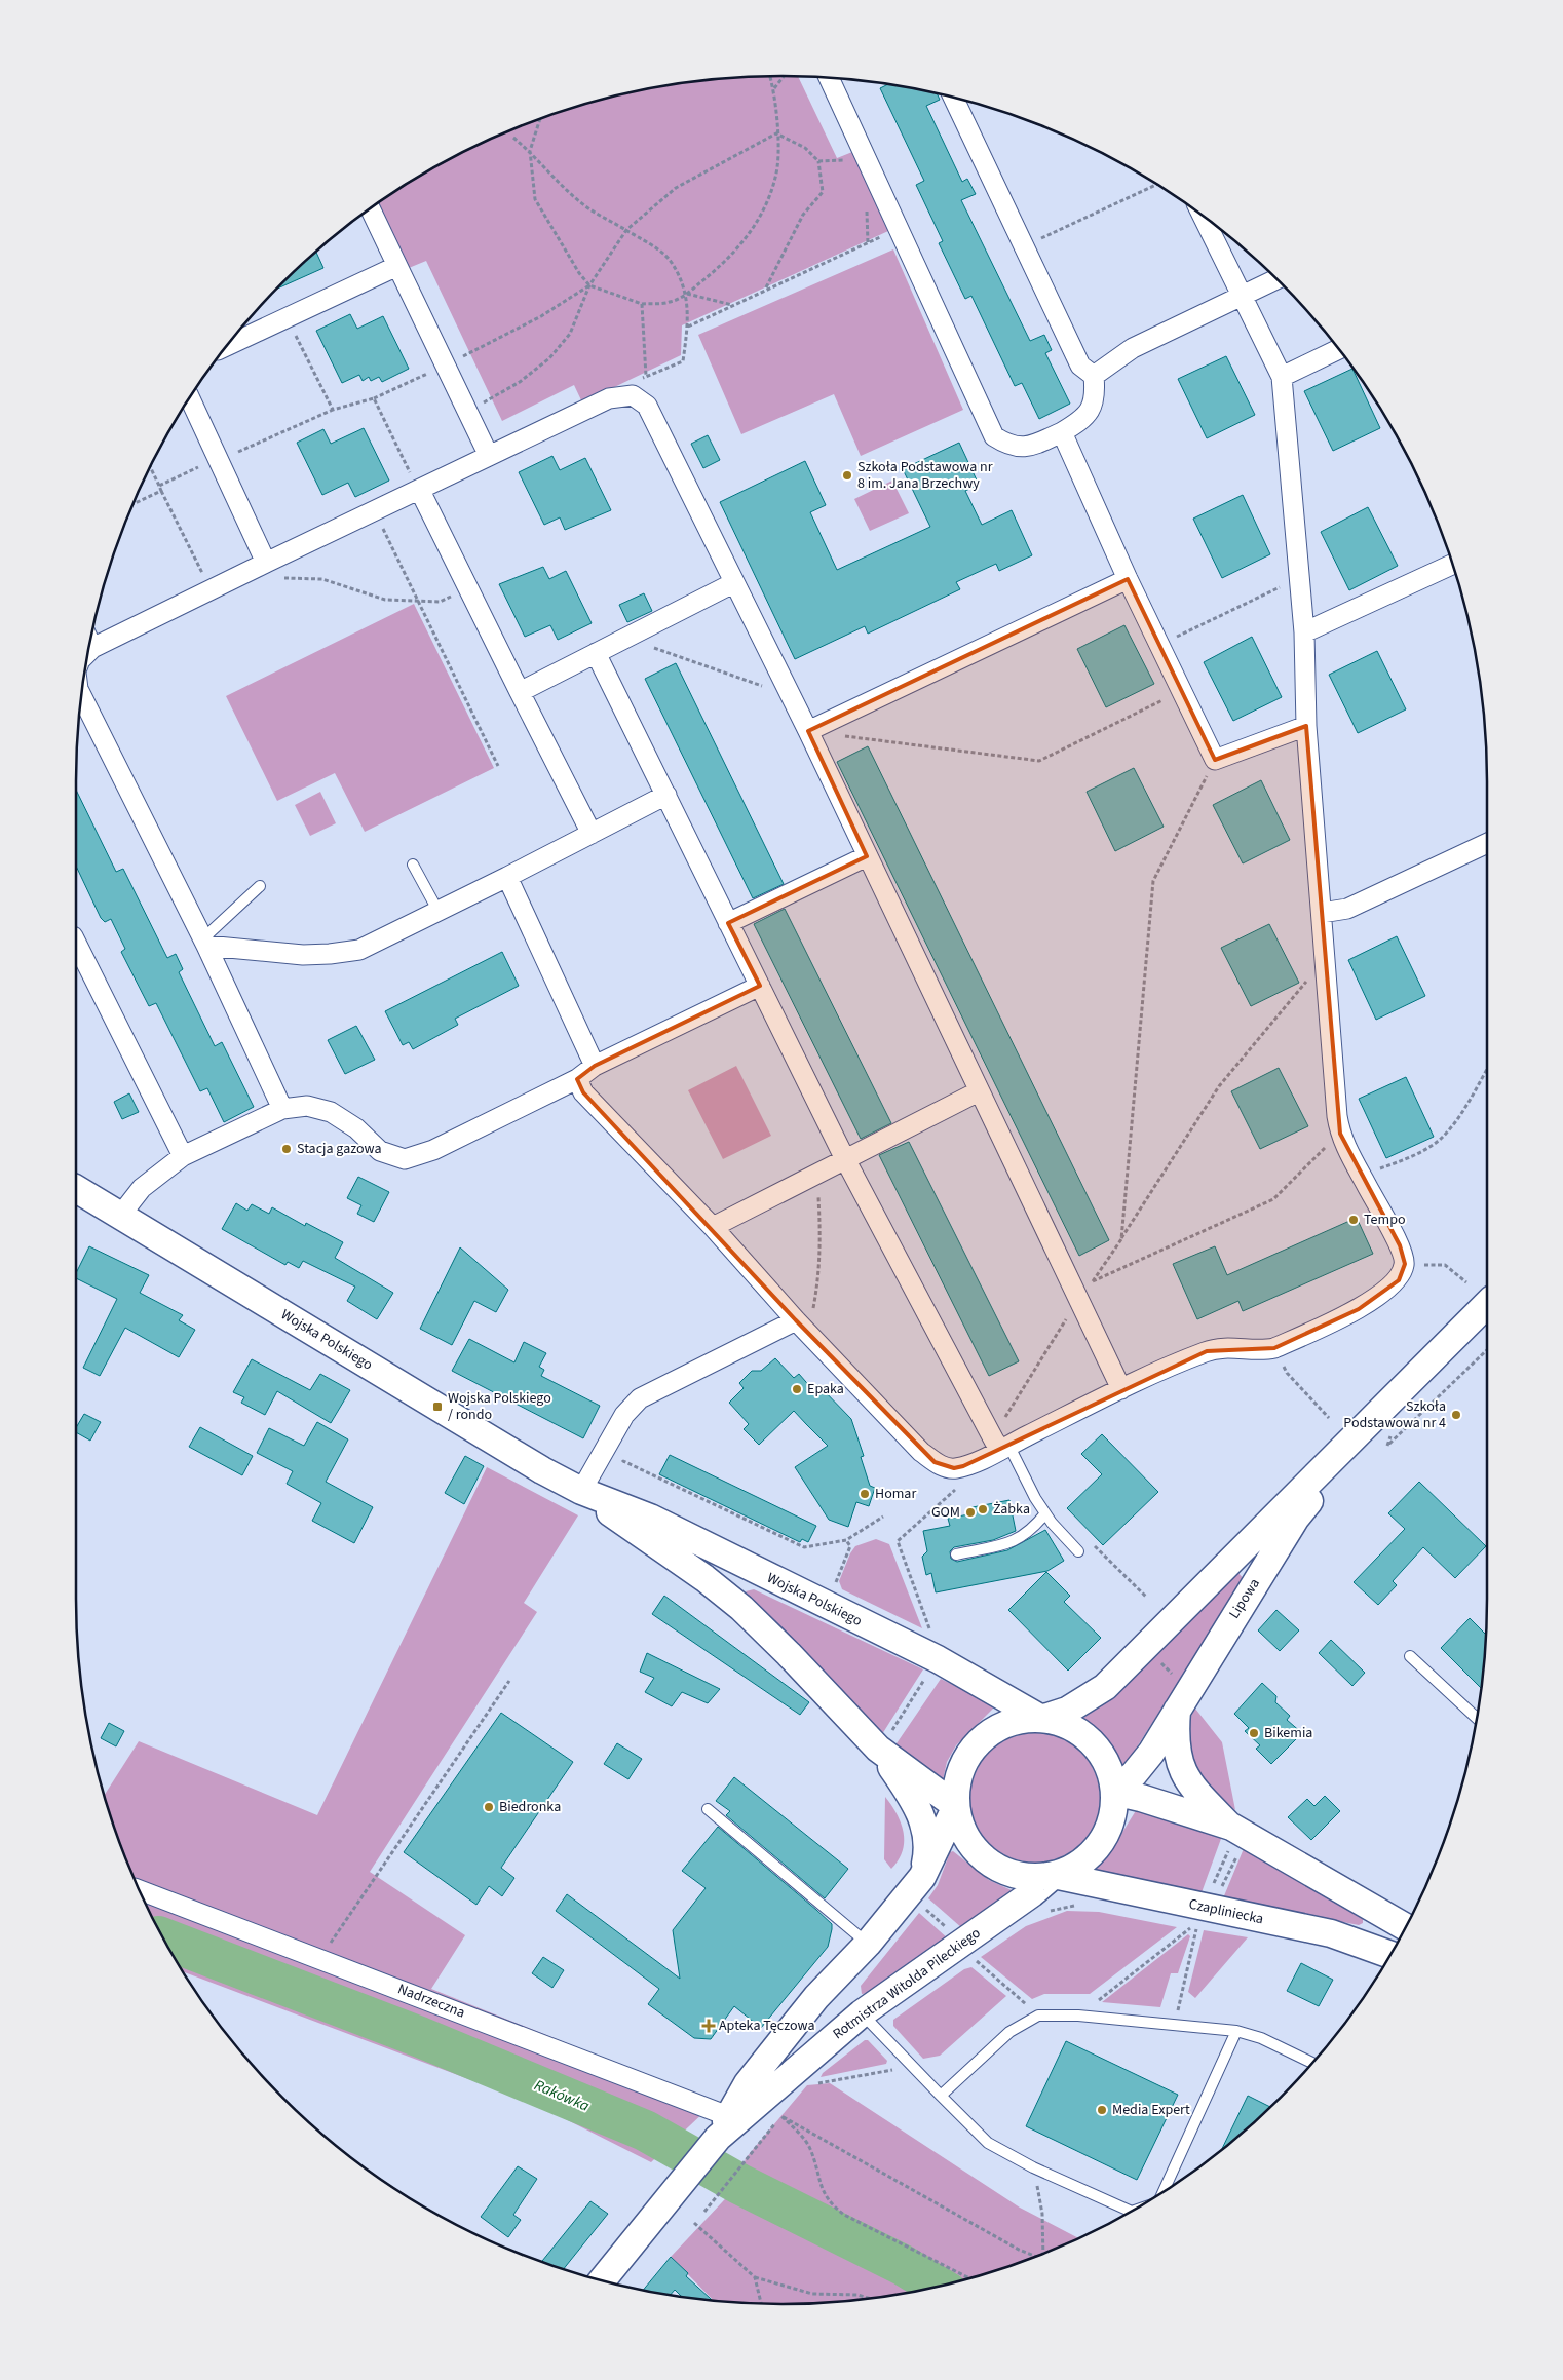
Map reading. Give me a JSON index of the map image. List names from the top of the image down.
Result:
{
  "streets": {
    "street": [
      "Wojska Polskiego",
      "Lipowa",
      "Czapliniecka",
      "Rotmistrza Witolda Pileckiego",
      "Nadrzeczna"
    ]
  },
  "crossings": [
    ["Wojska Polskiego", "Lipowa"],
    ["Wojska Polskiego", "Czapliniecka"],
    ["Wojska Polskiego", "Rotmistrza Witolda Pileckiego"],
    ["Lipowa", "Czapliniecka"],
    ["Lipowa", "Rotmistrza Witolda Pileckiego"],
    ["Czapliniecka", "Rotmistrza Witolda Pileckiego"],
    ["Rotmistrza Witolda Pileckiego", "Nadrzeczna"]
  ],
  "water": ["Rakówka"],
  "places": {
    "other": [
      "Szkoła Podstawowa nr 8 im. Jana Brzechwy",
      "Stacja gazowa",
      "Tempo",
      "Epaka",
      "Szkoła Podstawowa nr 4",
      "Homar",
      "Żabka",
      "GOM",
      "Bikemia",
      "Biedronka",
      "Media Expert"
    ],
    "transit": ["Wojska Polskiego / rondo"],
    "health": ["Apteka Tęczowa"]
  }
}
